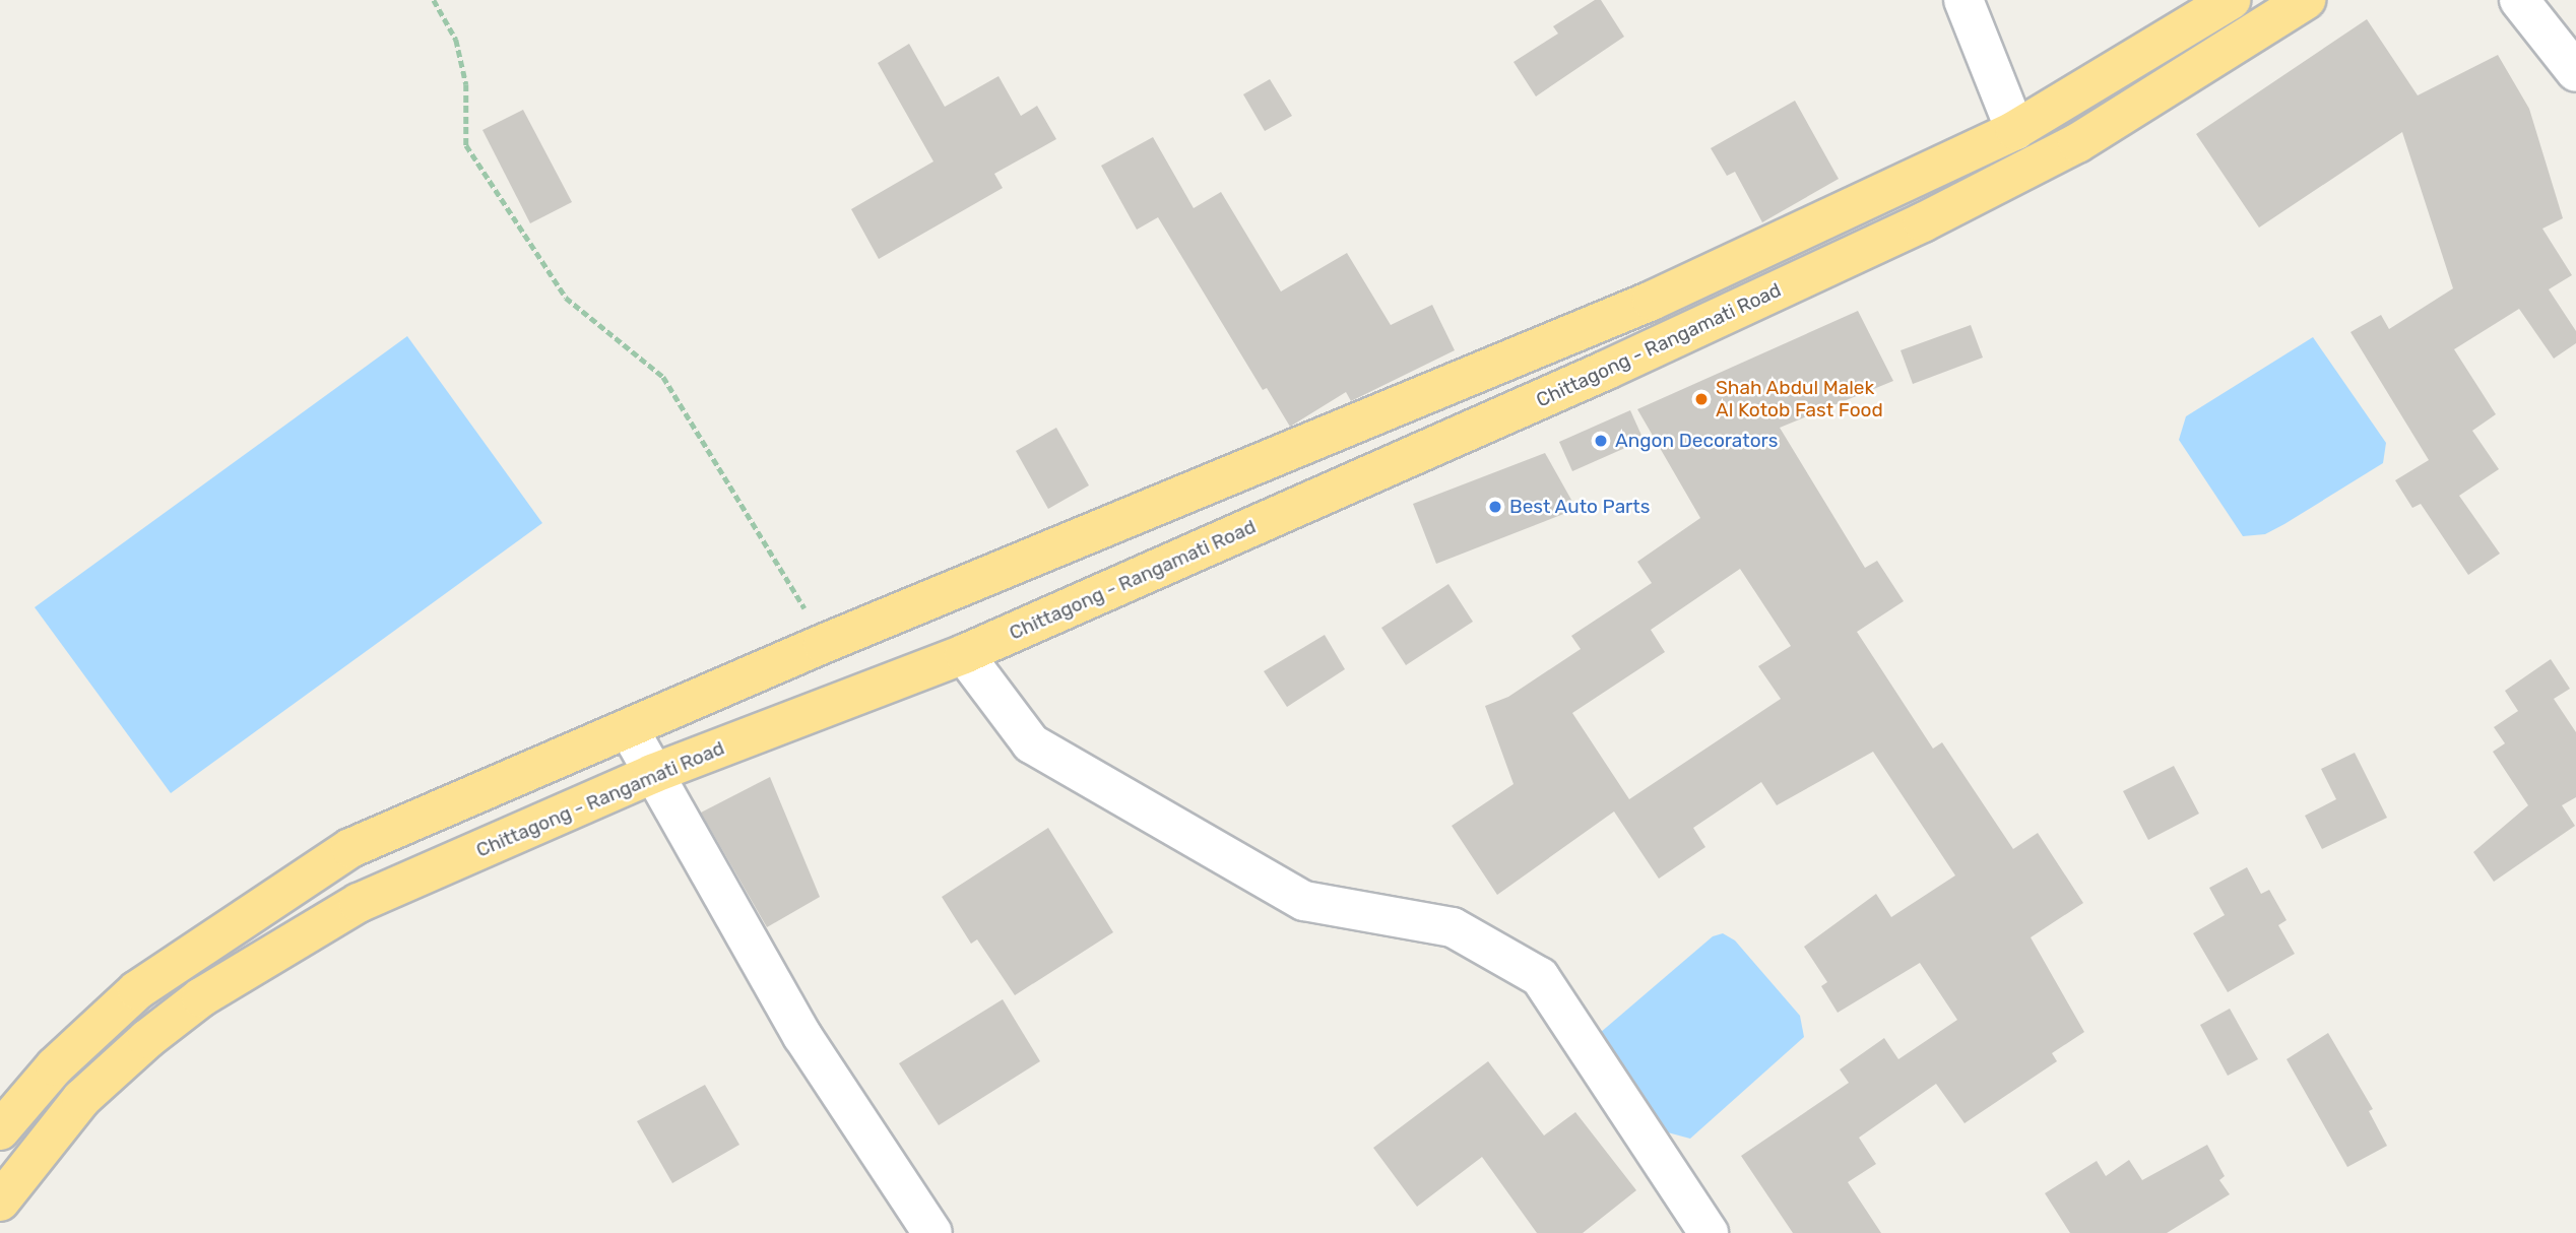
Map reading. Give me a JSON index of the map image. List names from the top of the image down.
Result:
{
  "streets": {
    "highway": ["Chittagong - Rangamati Road"]
  },
  "places": ["Shah Abdul Malek Al Kotob Fast Food", "Angon Decorators", "Best Auto Parts"]
}
